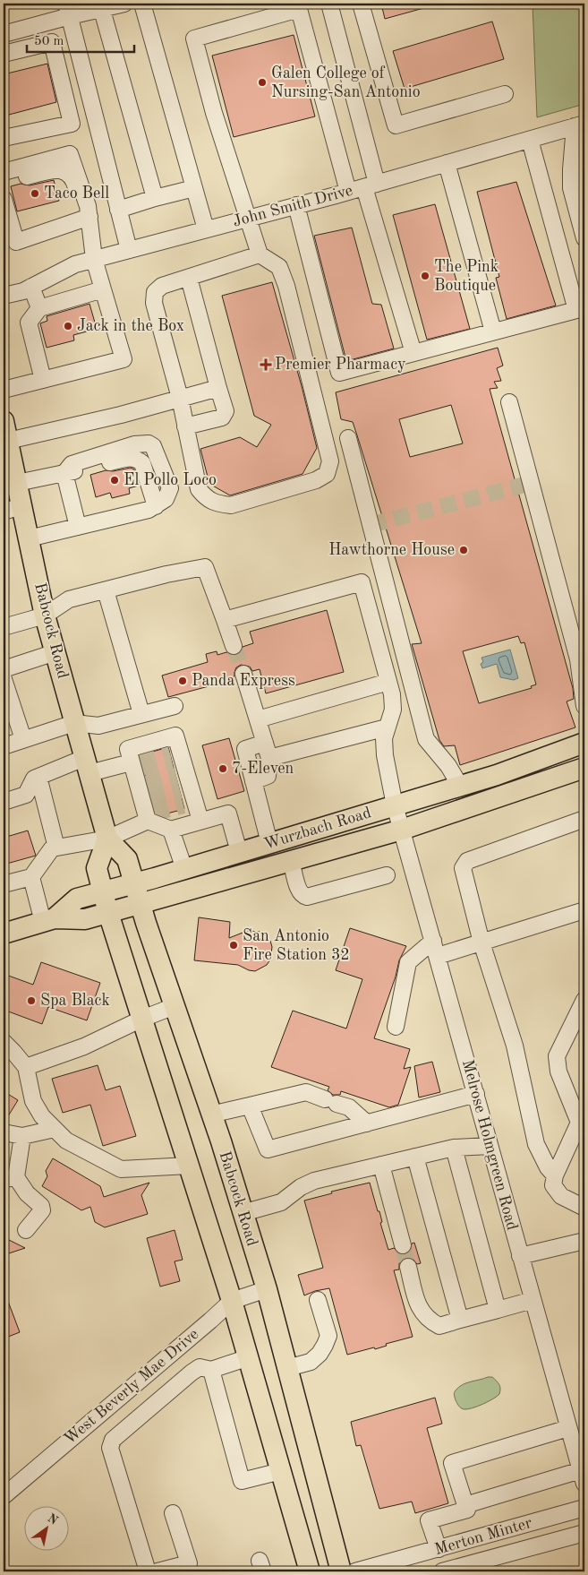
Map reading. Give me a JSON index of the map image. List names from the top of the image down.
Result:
{
  "streets": {
    "main road": ["Babcock Road", "Wurzbach Road"],
    "street": [
      "John Smith Drive",
      "Melrose Holmgreen Road",
      "West Beverly Mae Drive",
      "Merton Minter"
    ]
  },
  "crossings": [
    ["Babcock Road", "Wurzbach Road"],
    ["Babcock Road", "West Beverly Mae Drive"],
    ["Wurzbach Road", "Melrose Holmgreen Road"]
  ],
  "places": {
    "other": [
      "Galen College of Nursing-San Antonio",
      "Taco Bell",
      "The Pink Boutique",
      "Jack in the Box",
      "El Pollo Loco",
      "Hawthorne House",
      "Panda Express",
      "7-Eleven",
      "San Antonio Fire Station 32",
      "Spa Black"
    ],
    "health": ["Premier Pharmacy"]
  },
  "scale_bar": "50 m",
  "north": "top right"
}
